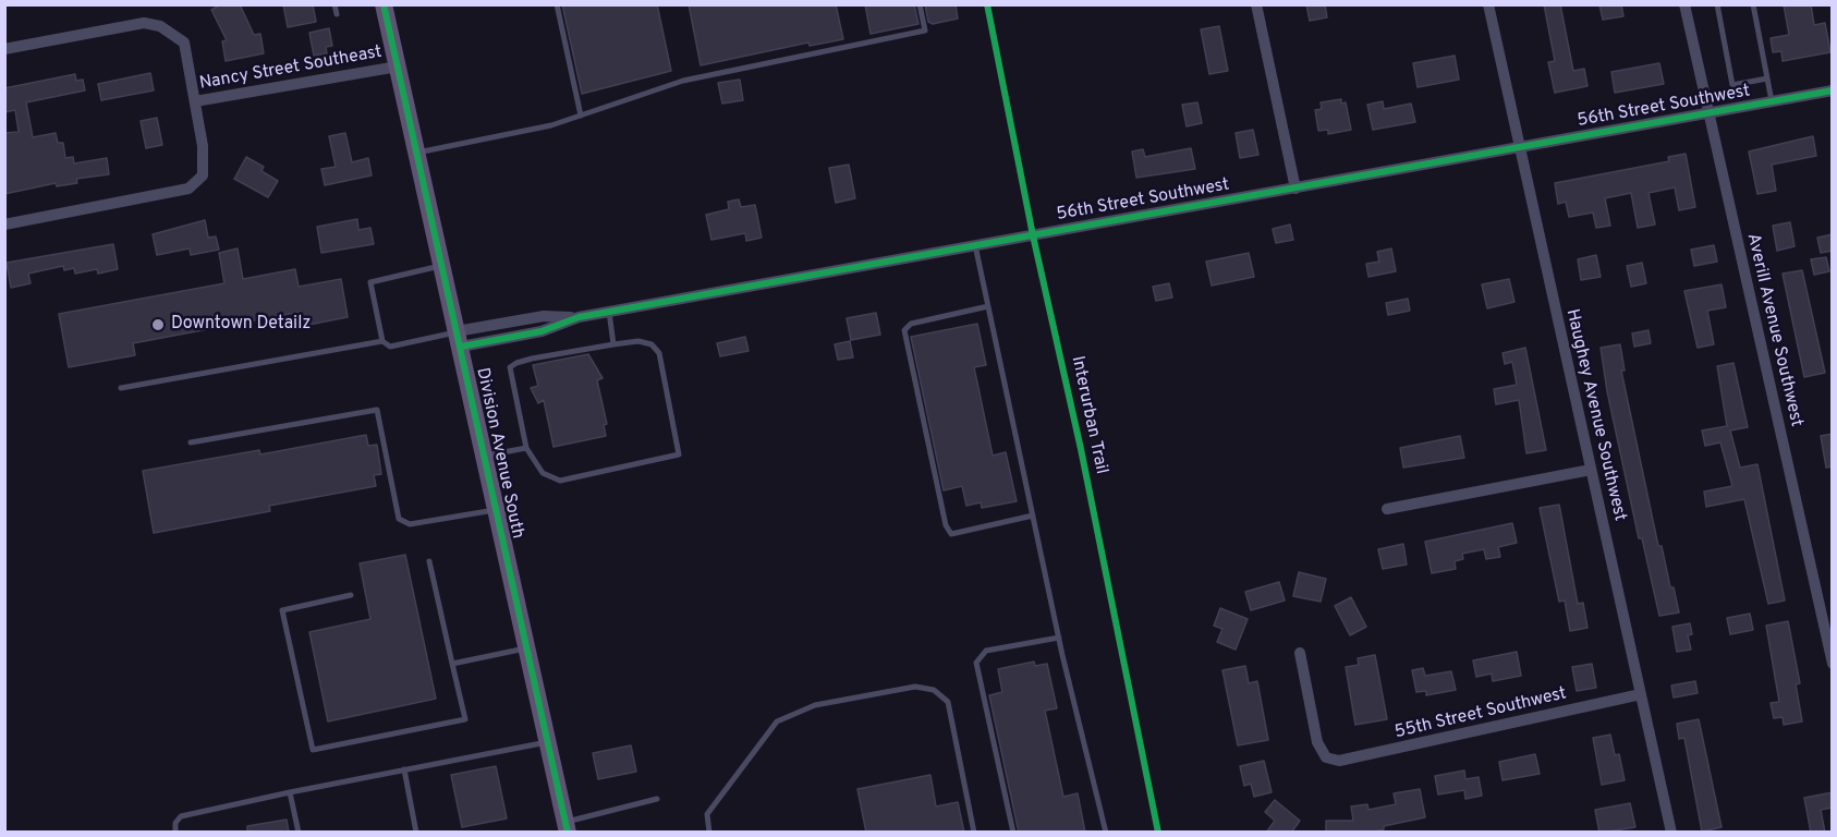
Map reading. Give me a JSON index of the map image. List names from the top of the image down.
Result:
{
  "streets": {
    "main road": ["Division Avenue South"],
    "street": [
      "Nancy Street Southeast",
      "56th Street Southwest",
      "Averill Avenue Southwest",
      "Haughey Avenue Southwest",
      "55th Street Southwest"
    ],
    "cycle path": ["Interurban Trail"]
  },
  "crossings": [
    ["Nancy Street Southeast", "Division Avenue South"],
    ["56th Street Southwest", "Averill Avenue Southwest"],
    ["56th Street Southwest", "Haughey Avenue Southwest"],
    ["56th Street Southwest", "Division Avenue South"],
    ["Haughey Avenue Southwest", "55th Street Southwest"]
  ],
  "places": ["Downtown Detailz"]
}
